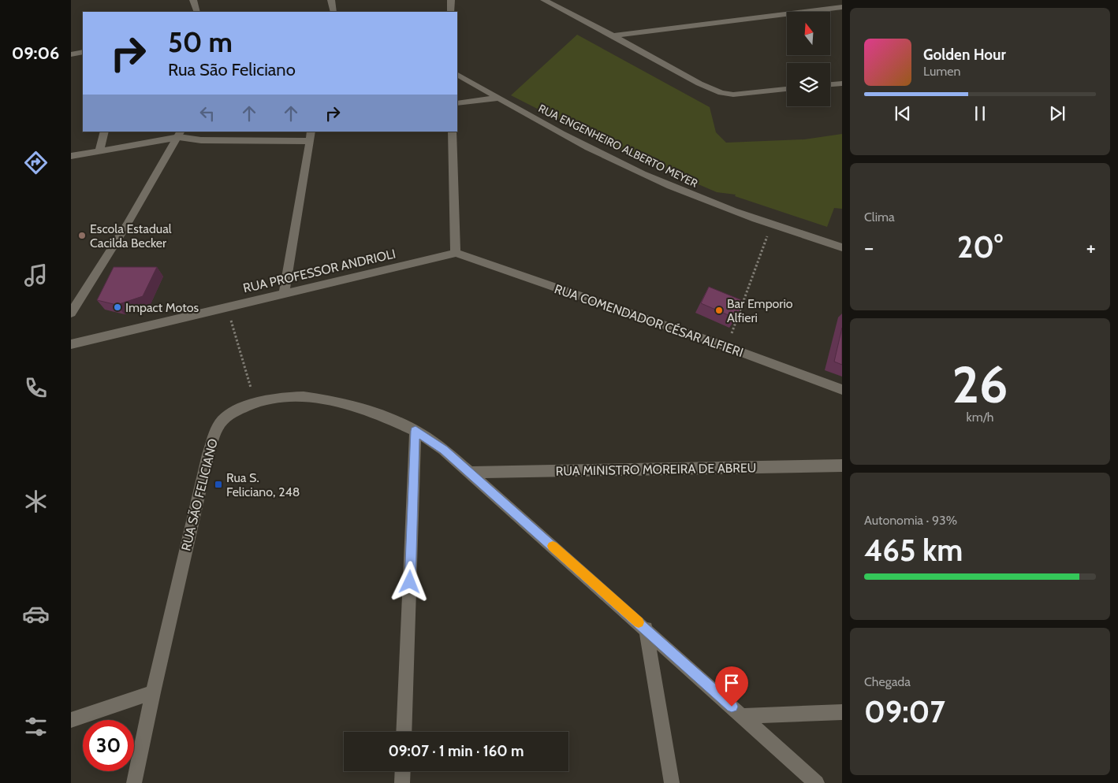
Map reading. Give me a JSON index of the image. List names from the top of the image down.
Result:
{
  "streets": {
    "street": [
      "RUA ENGENHEIRO ALBERTO MEYER",
      "RUA PROFESSOR ANDRIOLI",
      "RUA COMENDADOR CÉSAR ALFIERI",
      "RUA MINISTRO MOREIRA DE ABREU",
      "RUA SÃO FELICIANO"
    ]
  },
  "crossings": [
    ["RUA PROFESSOR ANDRIOLI", "RUA COMENDADOR CÉSAR ALFIERI"],
    ["RUA MINISTRO MOREIRA DE ABREU", "RUA SÃO FELICIANO"]
  ],
  "places": {
    "other": ["Escola Estadual Cacilda Becker", "Impact Motos", "Bar Emporio Alfieri"],
    "transit": ["Rua S. Feliciano, 248"]
  },
  "north": "top",
  "page": {
    "tabs": "09:06",
    "turn": ["50 m", "Rua São Feliciano"],
    "song": ["Golden Hour", "Lumen"],
    "tile": [
      "Clima",
      ["26", "km/h"],
      ["Autonomia · 93%", "465 km"],
      ["Chegada", "09:07"]
    ],
    "heat": ["−", "20°", "+"],
    "limit": "30",
    "trip": "09:07 · 1 min · 160 m"
  }
}
